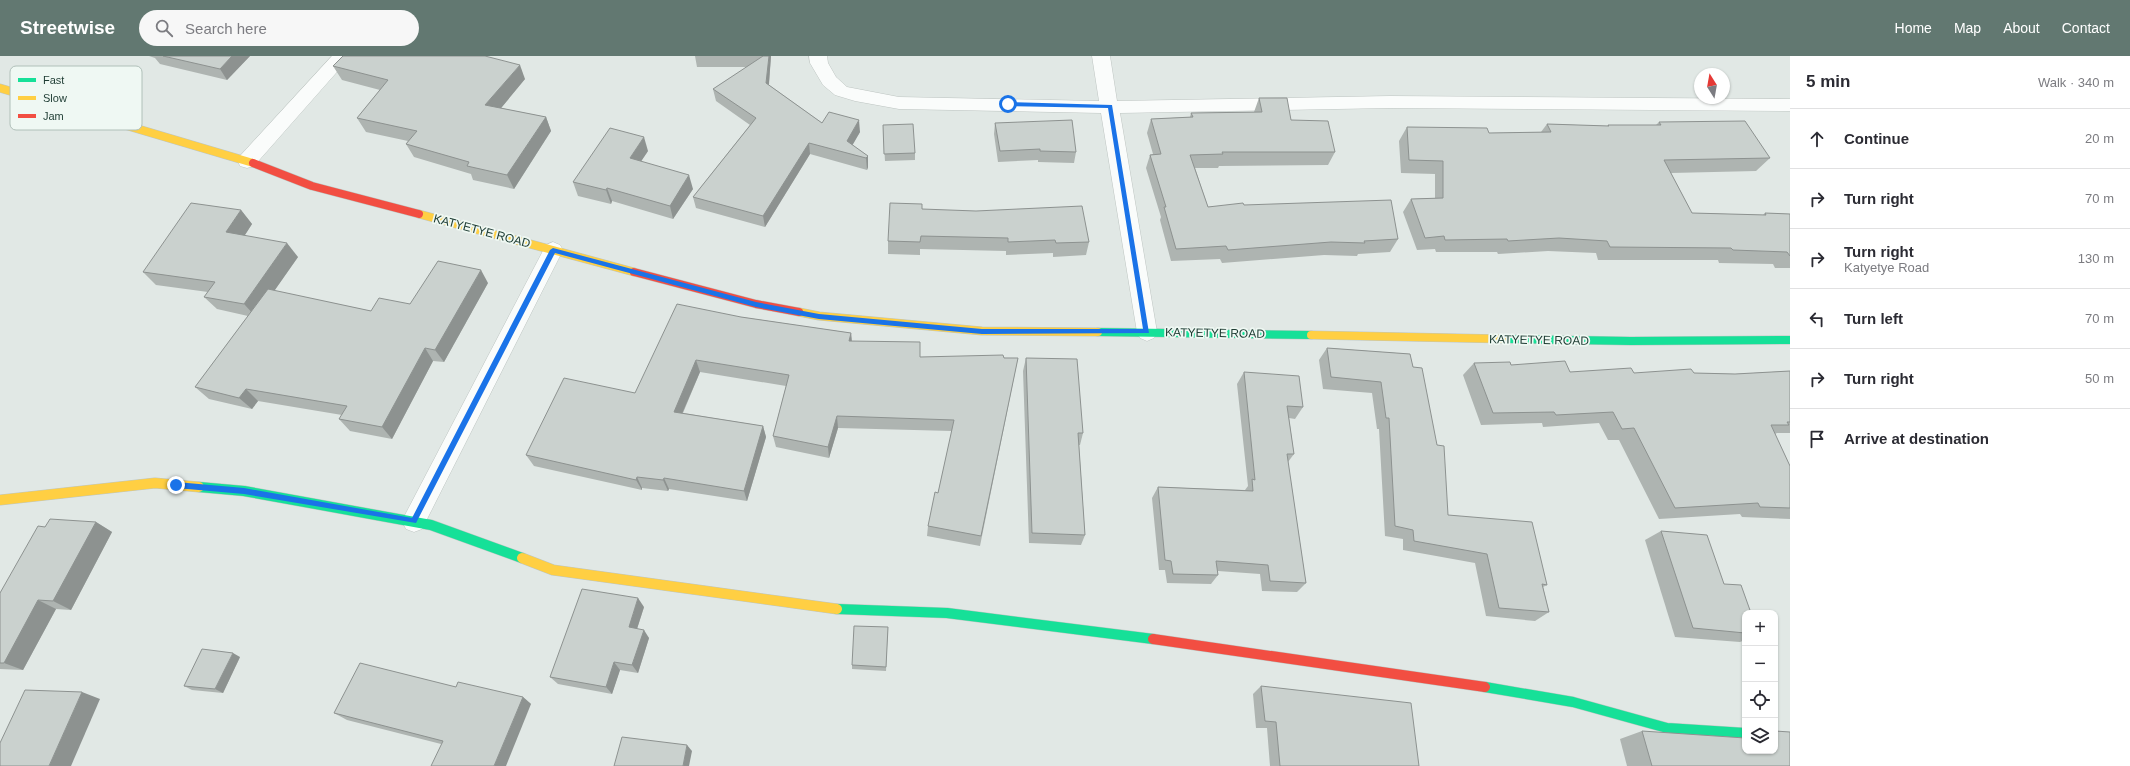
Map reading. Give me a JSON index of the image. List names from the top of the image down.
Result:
{
  "streets": {
    "street": ["KATYETYE ROAD"]
  },
  "legend": ["Fast", "Slow", "Jam"],
  "north": "top",
  "page": {
    "header": "Streetwise",
    "search": "Search here",
    "nav": [
      "Home",
      "Map",
      "About",
      "Contact"
    ],
    "heading": ["5 min", "Walk · 340 m"],
    "list": [
      ["Continue", "20 m"],
      ["Turn right", "70 m"],
      ["Turn right", "Katyetye Road", "130 m"],
      ["Turn left", "70 m"],
      ["Turn right", "50 m"],
      "Arrive at destination"
    ],
    "map_buttons": ["+", "−"]
  }
}
